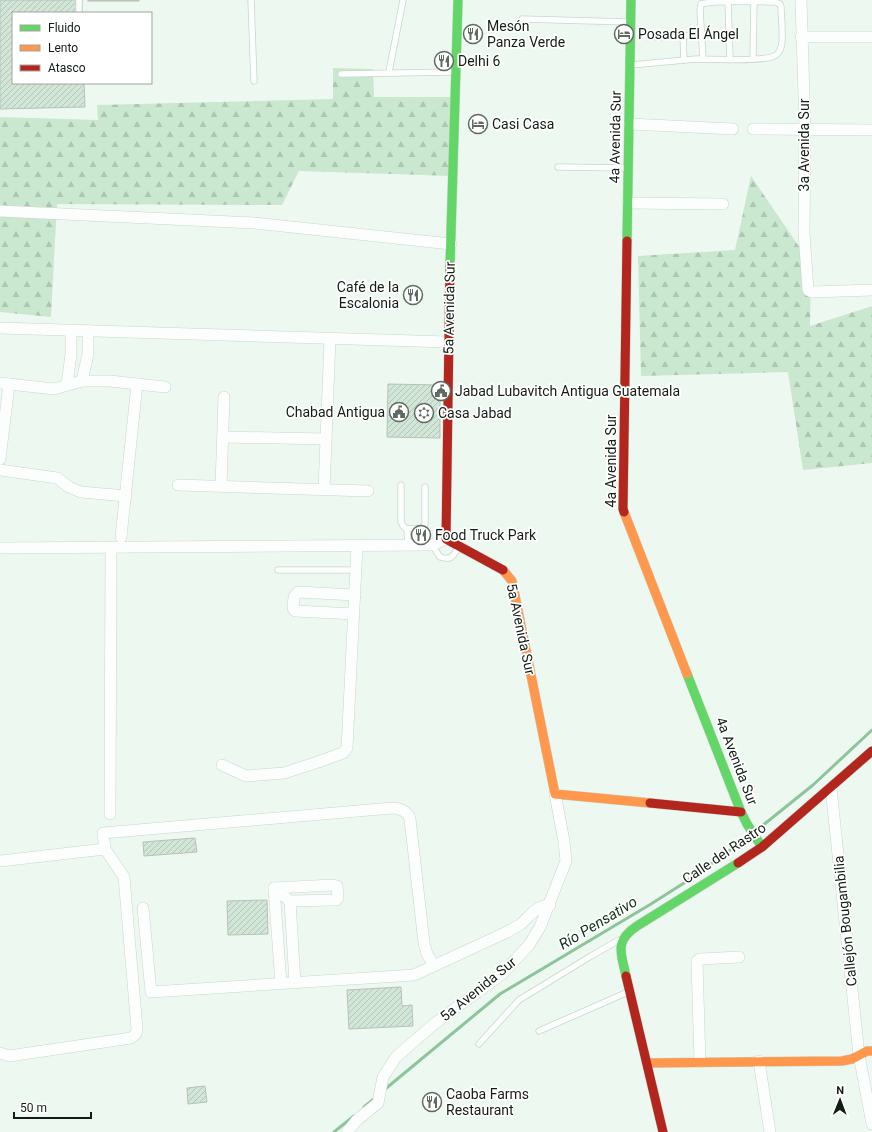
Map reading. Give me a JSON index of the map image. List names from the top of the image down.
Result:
{
  "streets": {
    "street": [
      "4a Avenida Sur",
      "3a Avenida Sur",
      "5a Avenida Sur",
      "Calle del Rastro",
      "Callejón Bougambilia"
    ]
  },
  "crossings": [
    ["4a Avenida Sur", "Calle del Rastro"],
    ["Calle del Rastro", "Callejón Bougambilia"]
  ],
  "water": ["Río Pensativo"],
  "places": {
    "restaurant": [
      "Mesón Panza Verde",
      "Delhi 6",
      "Café de la Escalonia",
      "Food Truck Park",
      "Caoba Farms Restaurant"
    ],
    "hotel": ["Posada El Ángel", "Casi Casa"],
    "public building": ["Jabad Lubavitch Antigua Guatemala", "Chabad Antigua"],
    "synagogue": ["Casa Jabad"]
  },
  "legend": ["Fluido", "Lento", "Atasco"],
  "scale_bar": "50 m",
  "north": "top"
}
